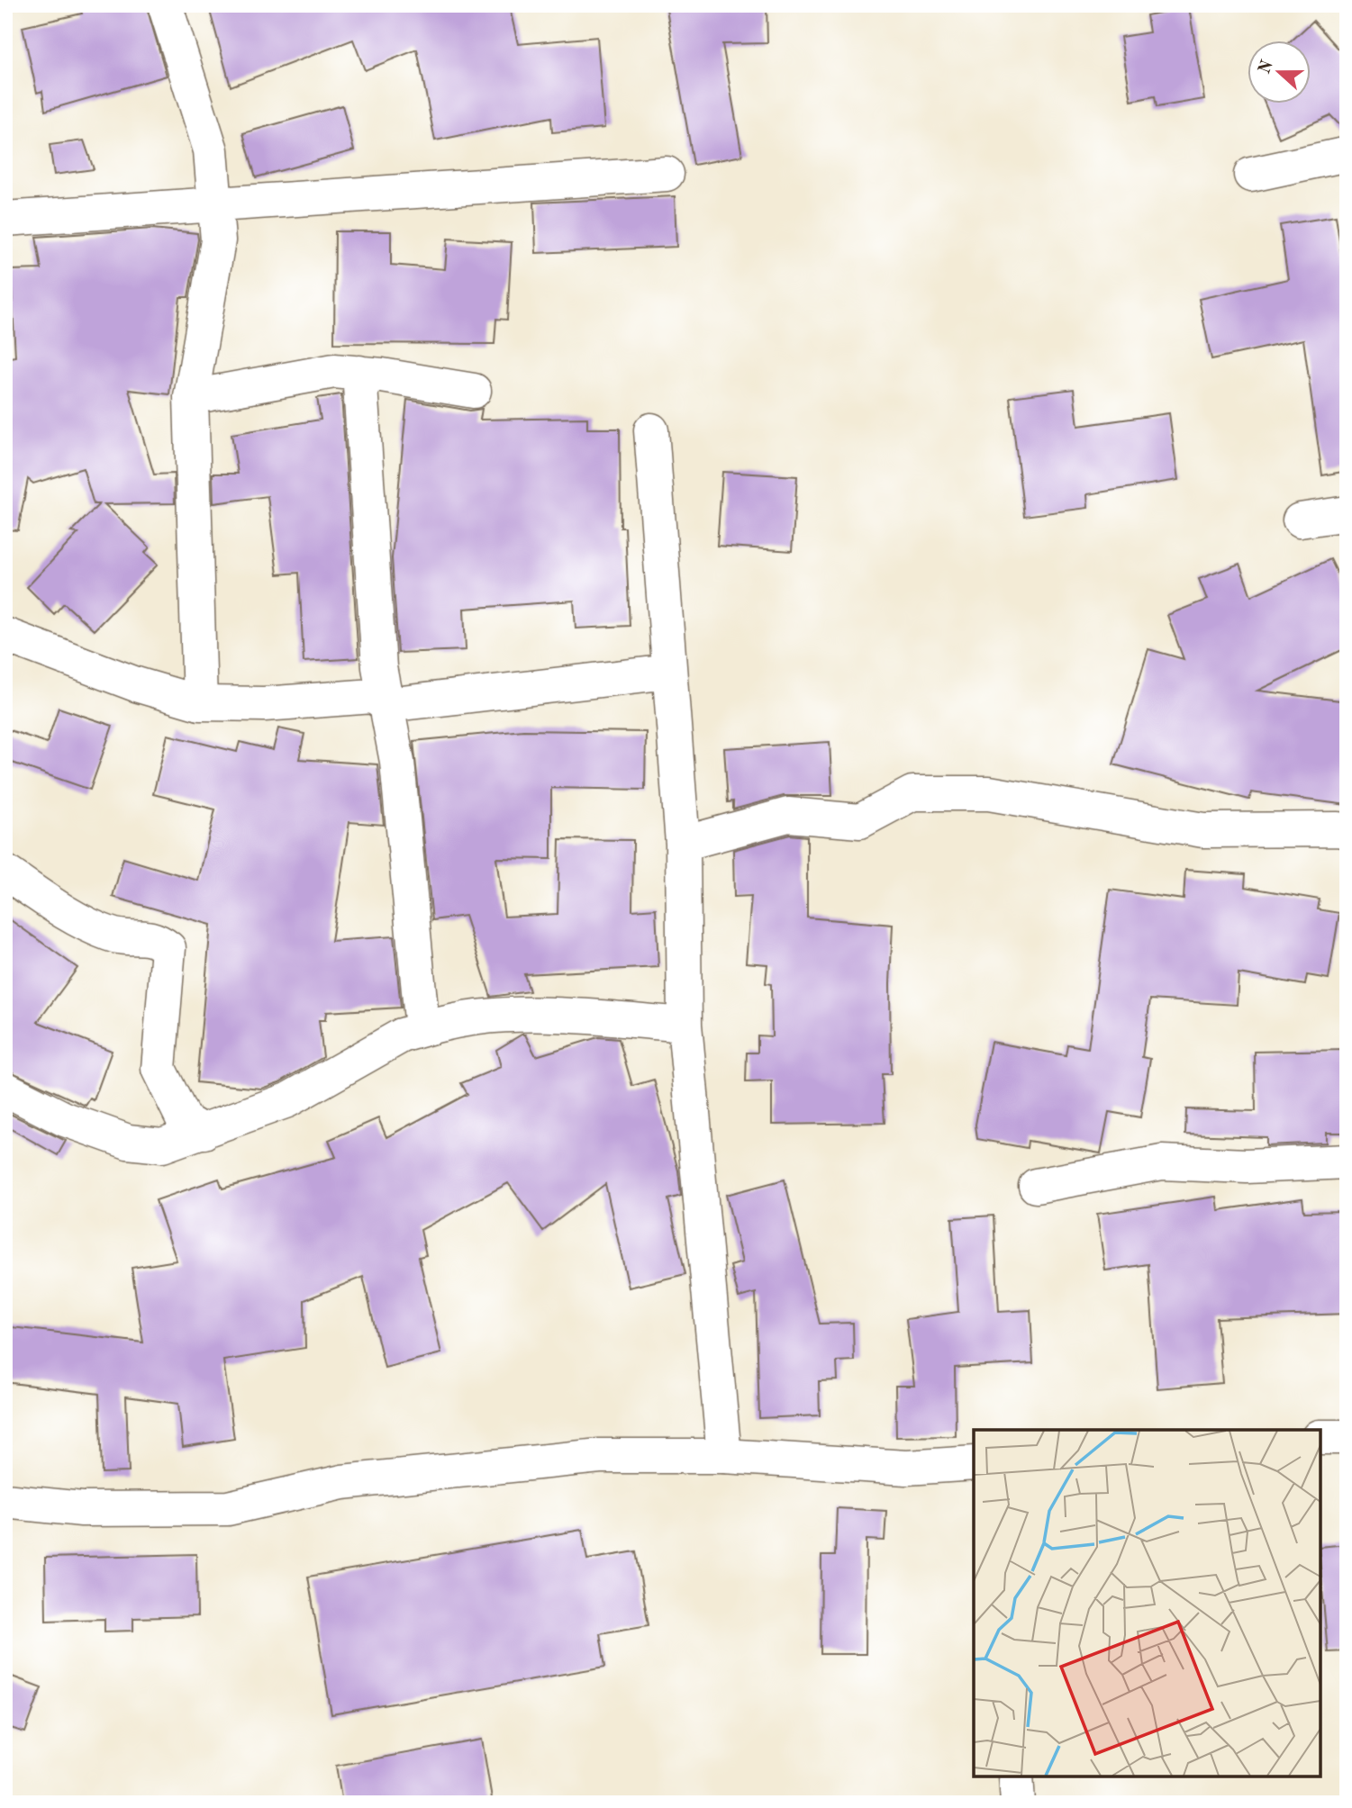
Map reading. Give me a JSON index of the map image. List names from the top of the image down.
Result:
{
  "north": "left"
}
